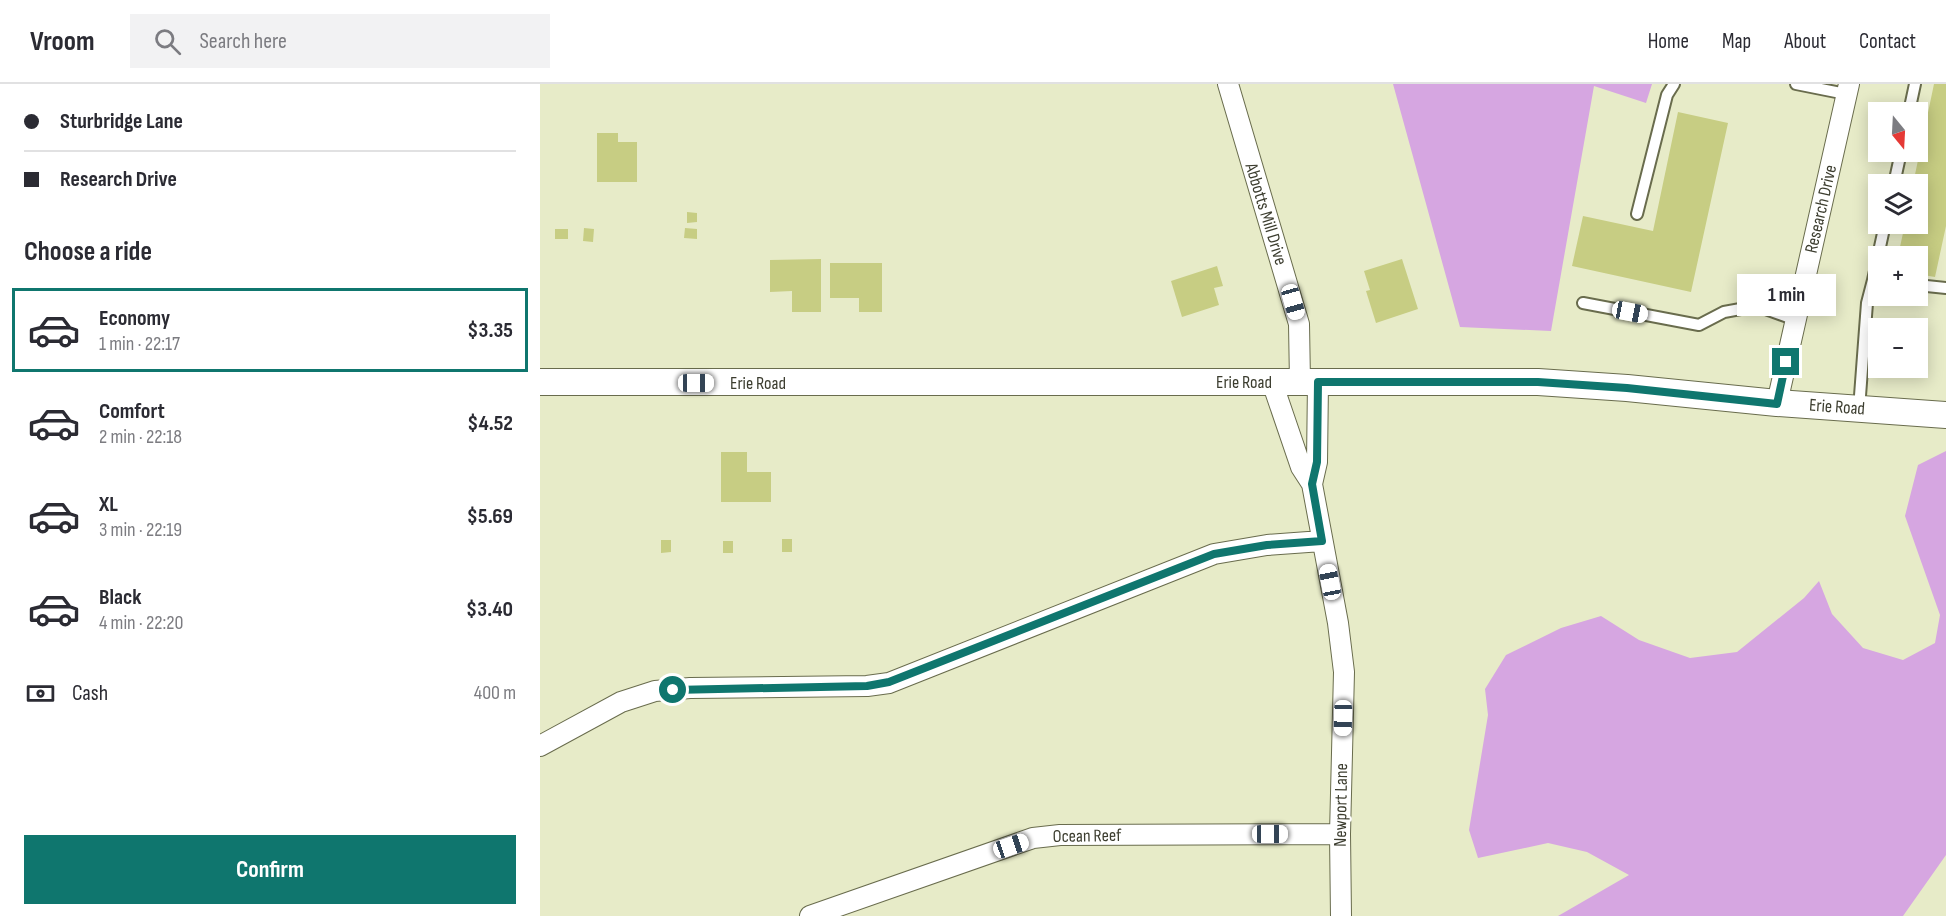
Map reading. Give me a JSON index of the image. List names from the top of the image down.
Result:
{
  "streets": {
    "street": [
      "Research Drive",
      "Abbotts Mill Drive",
      "Erie Road",
      "Newport Lane",
      "Ocean Reef"
    ]
  },
  "crossings": [
    ["Research Drive", "Erie Road"],
    ["Abbotts Mill Drive", "Erie Road"],
    ["Abbotts Mill Drive", "Newport Lane"],
    ["Erie Road", "Newport Lane"],
    ["Newport Lane", "Ocean Reef"]
  ],
  "north": "bottom",
  "page": {
    "header": "Vroom",
    "search": "Search here",
    "nav": [
      "Home",
      "Map",
      "About",
      "Contact"
    ],
    "banner": ["Sturbridge Lane", "Research Drive"],
    "map_buttons": ["+", "−"],
    "heading": "Choose a ride",
    "bubble": "1 min",
    "list": [
      {
        "name": "Economy",
        "note": "1 min · 22:17",
        "value": "$3.35"
      },
      {
        "name": "Comfort",
        "note": "2 min · 22:18",
        "value": "$4.52"
      },
      {
        "name": "XL",
        "note": "3 min · 22:19",
        "value": "$5.69"
      },
      {
        "name": "Black",
        "note": "4 min · 22:20",
        "value": "$3.40"
      }
    ],
    "pay": ["Cash", "400 m"],
    "buttons": "Confirm"
  }
}
